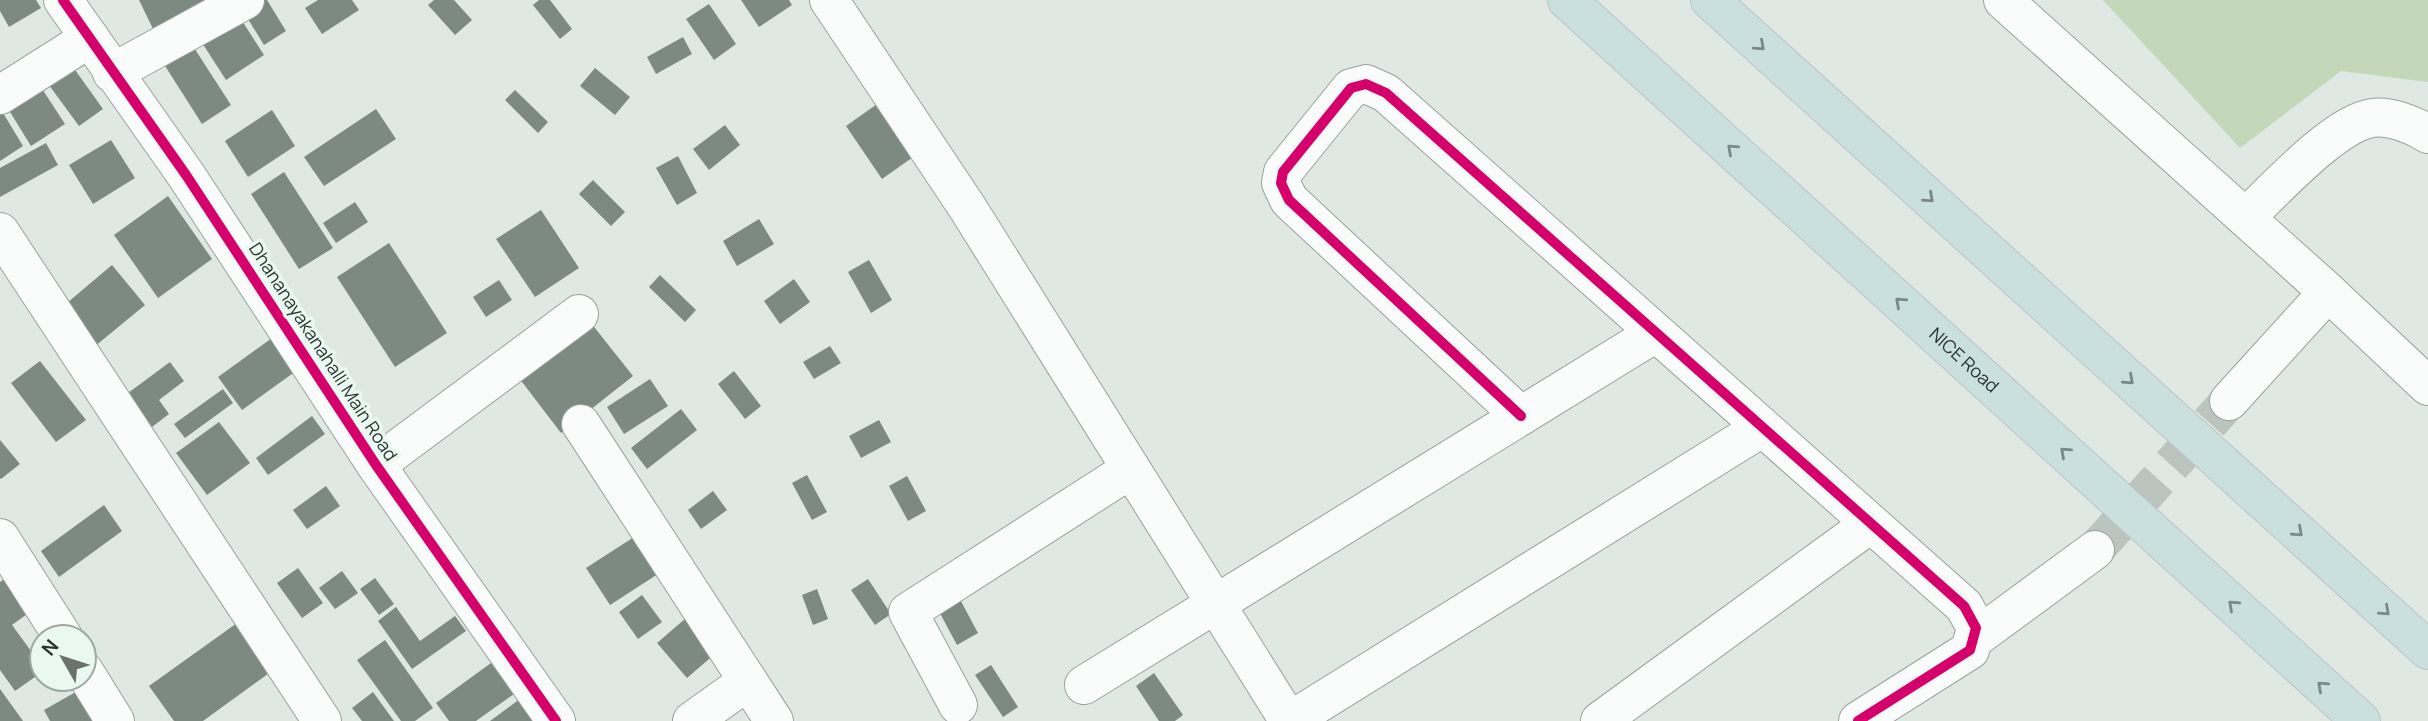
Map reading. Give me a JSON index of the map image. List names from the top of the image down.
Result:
{
  "streets": {
    "highway": ["NICE Road"],
    "street": ["Dhananayakanahalli Main Road"]
  },
  "north": "top left"
}
